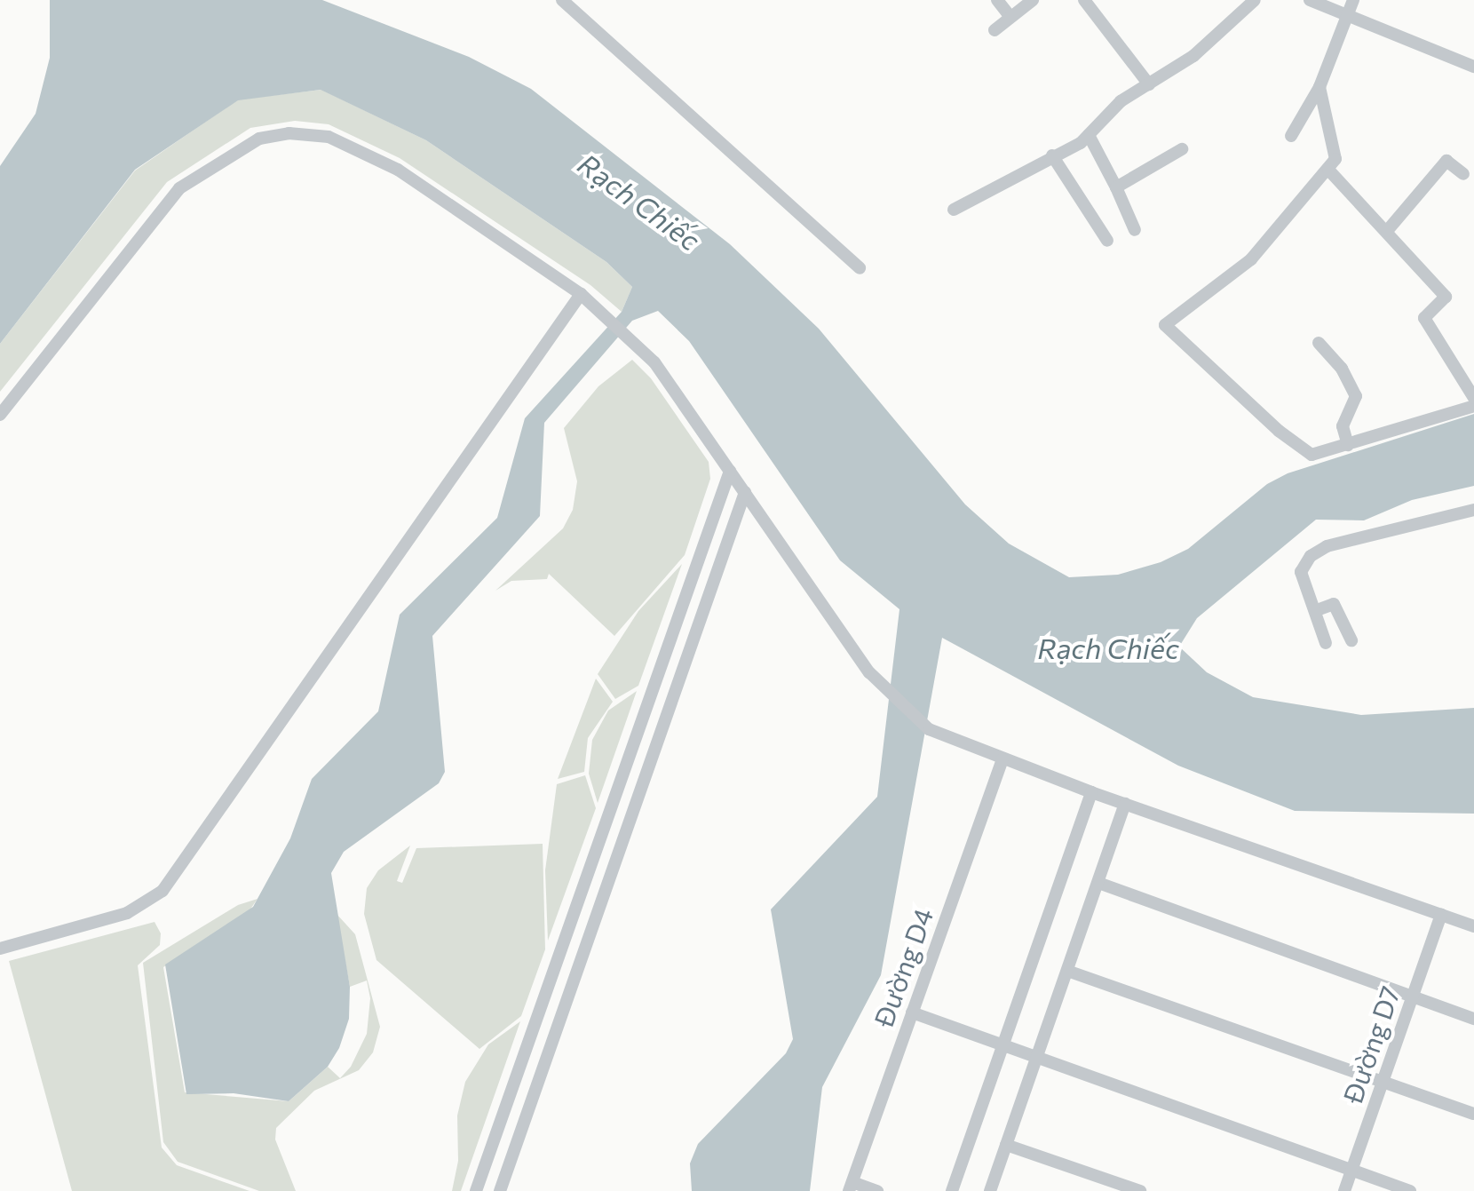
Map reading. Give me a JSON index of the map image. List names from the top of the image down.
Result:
{
  "streets": {
    "street": ["Đường D4", "Đường D7"]
  },
  "water": ["Rạch Chiếc"]
}
